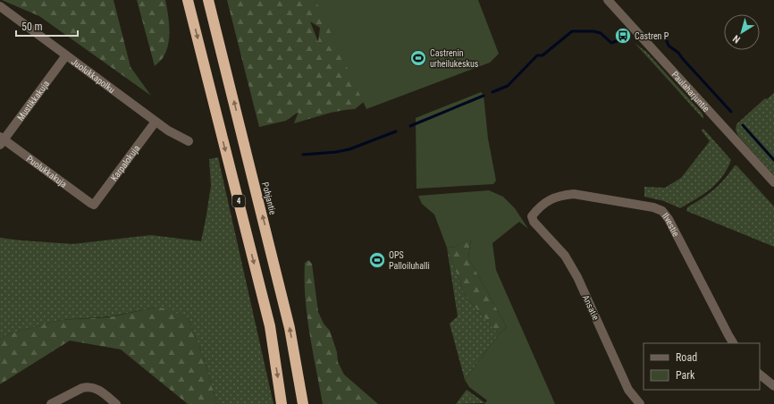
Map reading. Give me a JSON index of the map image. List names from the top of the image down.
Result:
{
  "streets": {
    "highway": ["Pohjantie", "4"],
    "street": [
      "Juolukkapolku",
      "Paulaharjuntie",
      "Mustikkakuja",
      "Karpalokuja",
      "Puolukkakuja",
      "Ilvestie",
      "Ansatie"
    ]
  },
  "crossings": [
    ["Juolukkapolku", "Mustikkakuja"],
    ["Juolukkapolku", "Karpalokuja"],
    ["Mustikkakuja", "Puolukkakuja"],
    ["Karpalokuja", "Puolukkakuja"],
    ["Ilvestie", "Ansatie"]
  ],
  "places": {
    "bus stop": ["Castren P"],
    "sports": ["Castrenin urheilukeskus", "OPS Palloiluhalli"]
  },
  "legend": ["Road", "Park"],
  "scale_bar": "50 m",
  "north": "bottom left"
}
